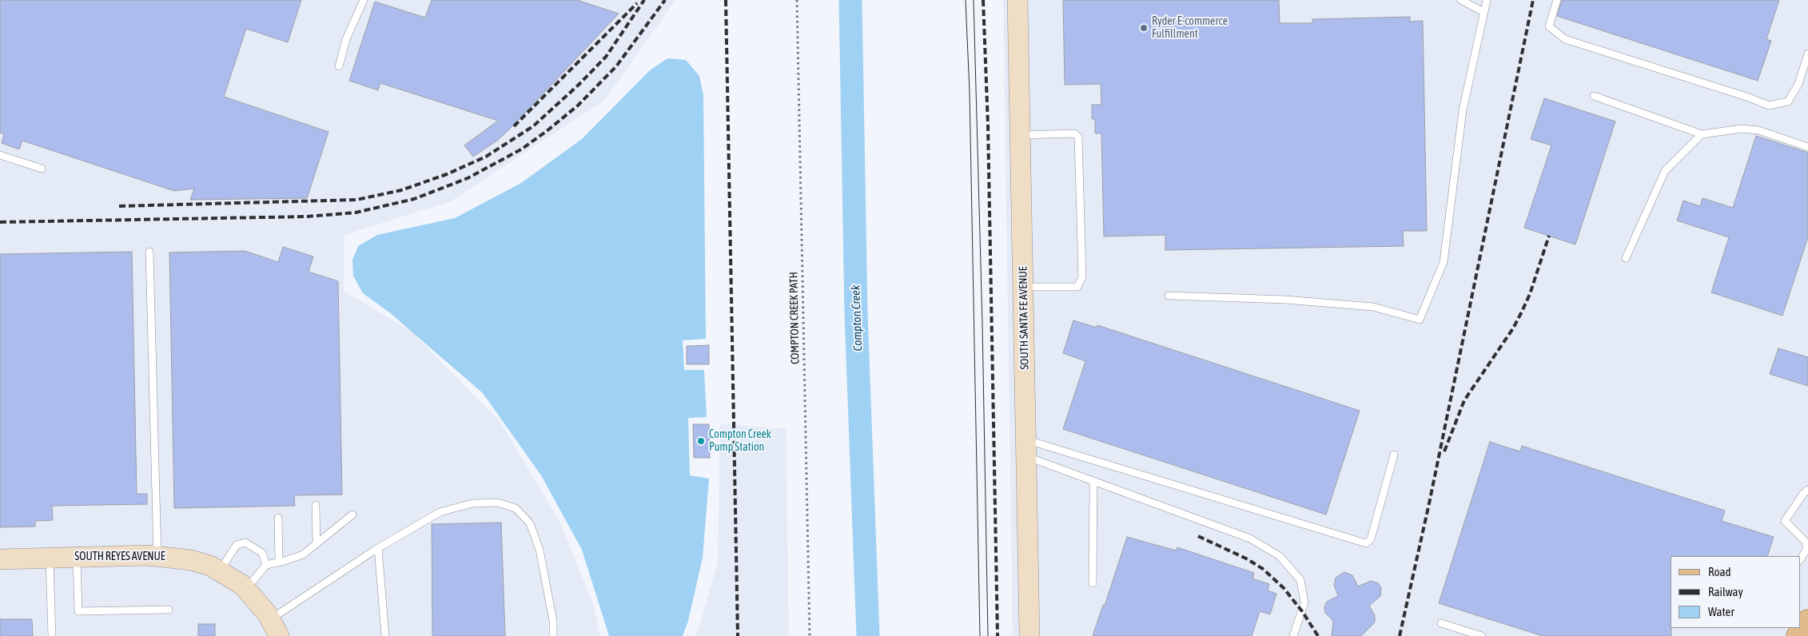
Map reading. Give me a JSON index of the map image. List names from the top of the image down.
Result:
{
  "streets": {
    "main road": ["SOUTH SANTA FE AVENUE", "SOUTH REYES AVENUE"],
    "path": ["COMPTON CREEK PATH"]
  },
  "water": ["Compton Creek"],
  "places": ["Ryder E-commerce Fulfillment", "Compton Creek Pump Station"],
  "legend": ["Road", "Railway", "Water"]
}
